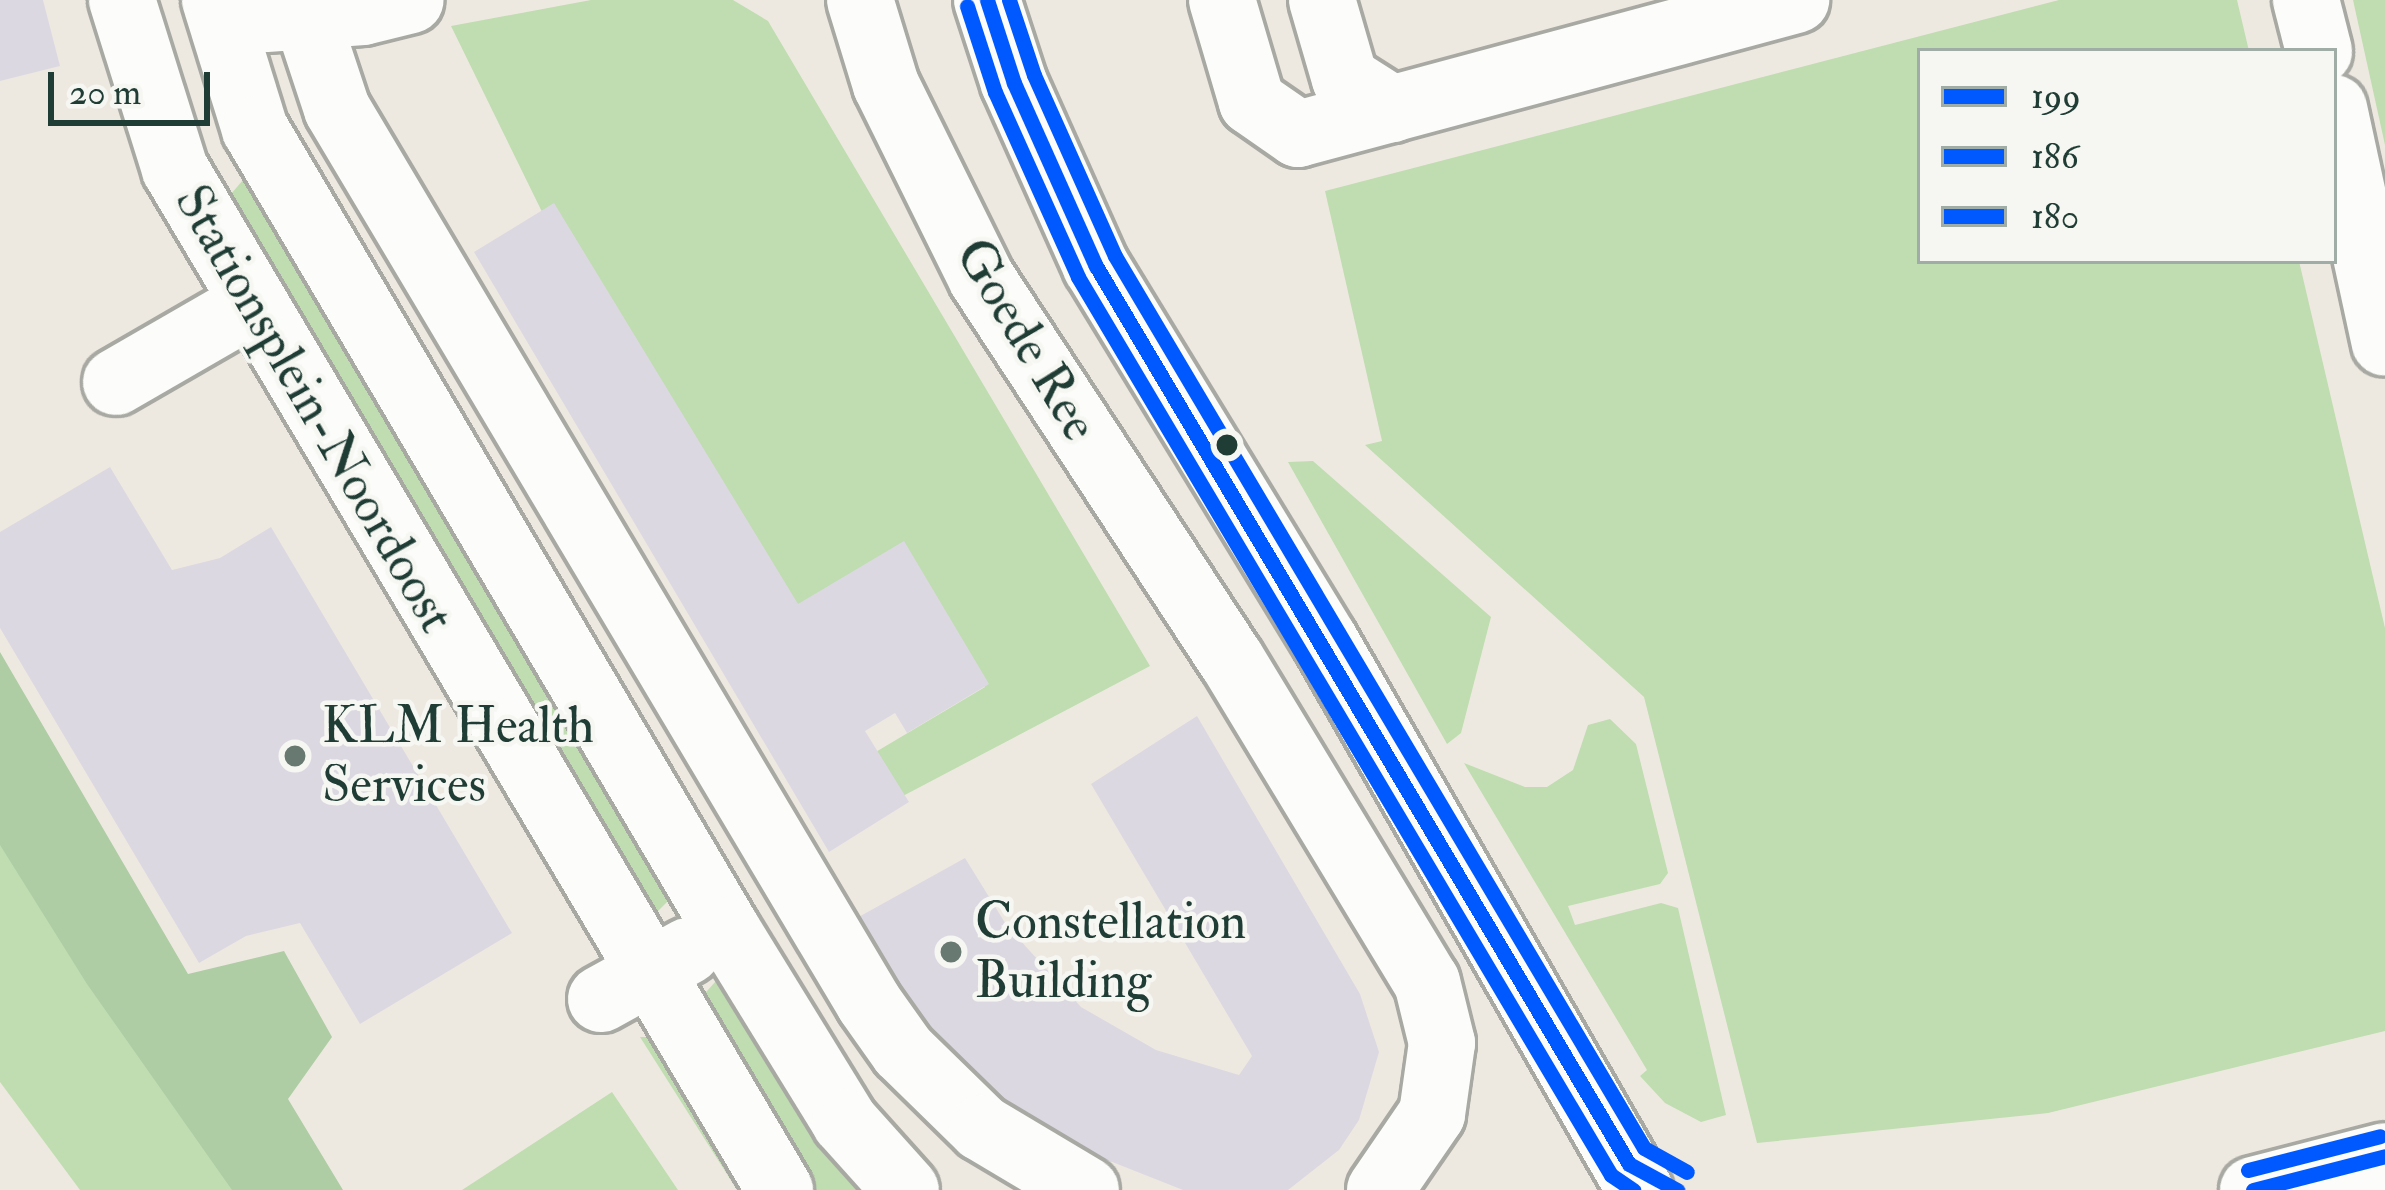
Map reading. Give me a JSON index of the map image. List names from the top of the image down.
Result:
{
  "streets": {
    "street": ["Goede Ree", "Stationsplein-Noordoost"]
  },
  "places": ["KLM Health Services", "Constellation Building"],
  "lines": ["transit line 199", "transit line 180", "transit line 186"],
  "legend": ["199", "186", "180"],
  "scale_bar": "20 m"
}
